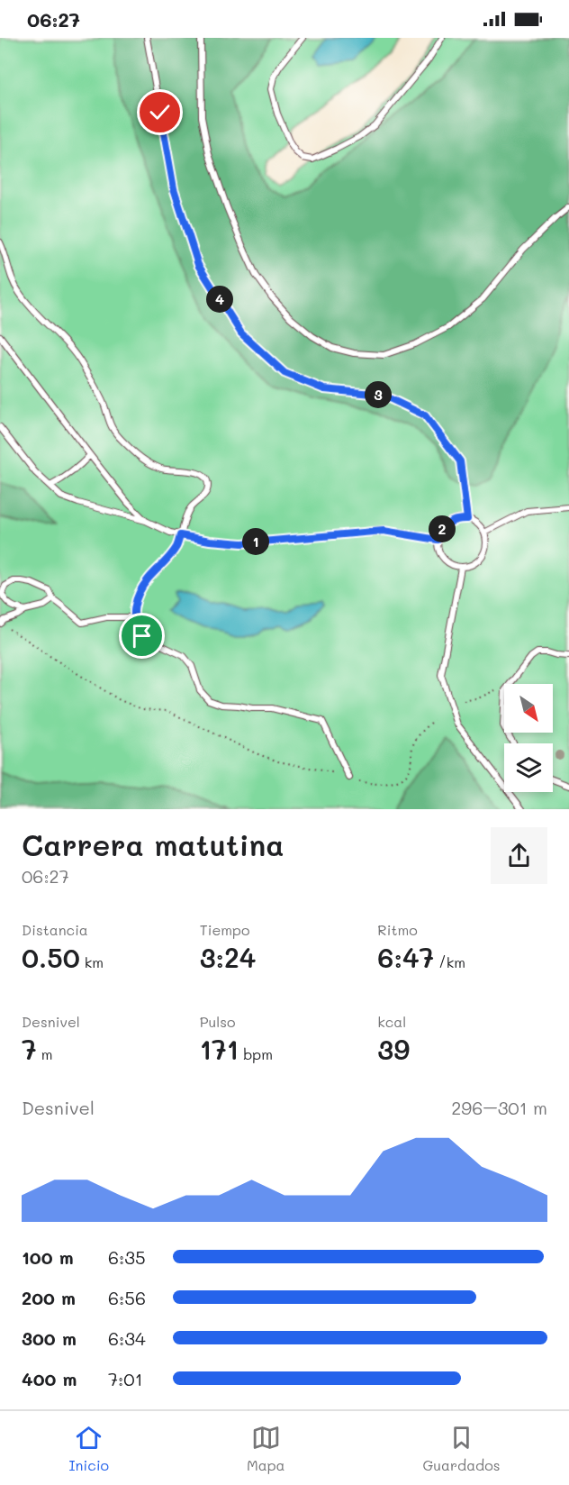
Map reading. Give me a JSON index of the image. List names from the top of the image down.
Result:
{
  "north": "bottom right",
  "page": {
    "status": "06:27",
    "pins": [
      "4",
      "3",
      "2",
      "1"
    ],
    "heading": ["Carrera matutina", "06:27"],
    "stats": [
      ["Distancia", "0.50 km"],
      ["Tiempo", "3:24"],
      ["Ritmo", "6:47 /km"],
      ["Desnivel", "7 m"],
      ["Pulso", "171 bpm"],
      ["kcal", "39"]
    ],
    "chart": ["Desnivel", "296–301 m"],
    "list": [
      {
        "name": "100 m",
        "note": "6:35"
      },
      {
        "name": "200 m",
        "note": "6:56"
      },
      {
        "name": "300 m",
        "note": "6:34"
      },
      {
        "name": "400 m",
        "note": "7:01"
      }
    ],
    "tabs": ["Inicio", "Mapa", "Guardados"]
  }
}
